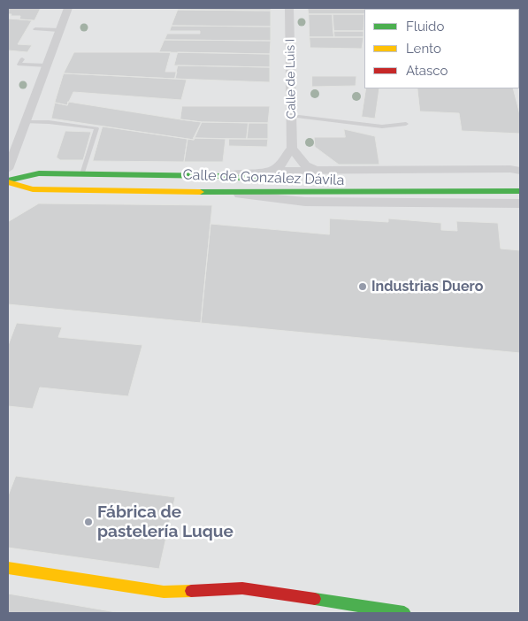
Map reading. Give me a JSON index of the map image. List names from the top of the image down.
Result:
{
  "streets": {
    "street": ["Calle de Luis I", "Calle de González Dávila"]
  },
  "places": ["Industrias Duero", "Fábrica de pastelería Luque"],
  "legend": ["Fluido", "Lento", "Atasco"]
}
